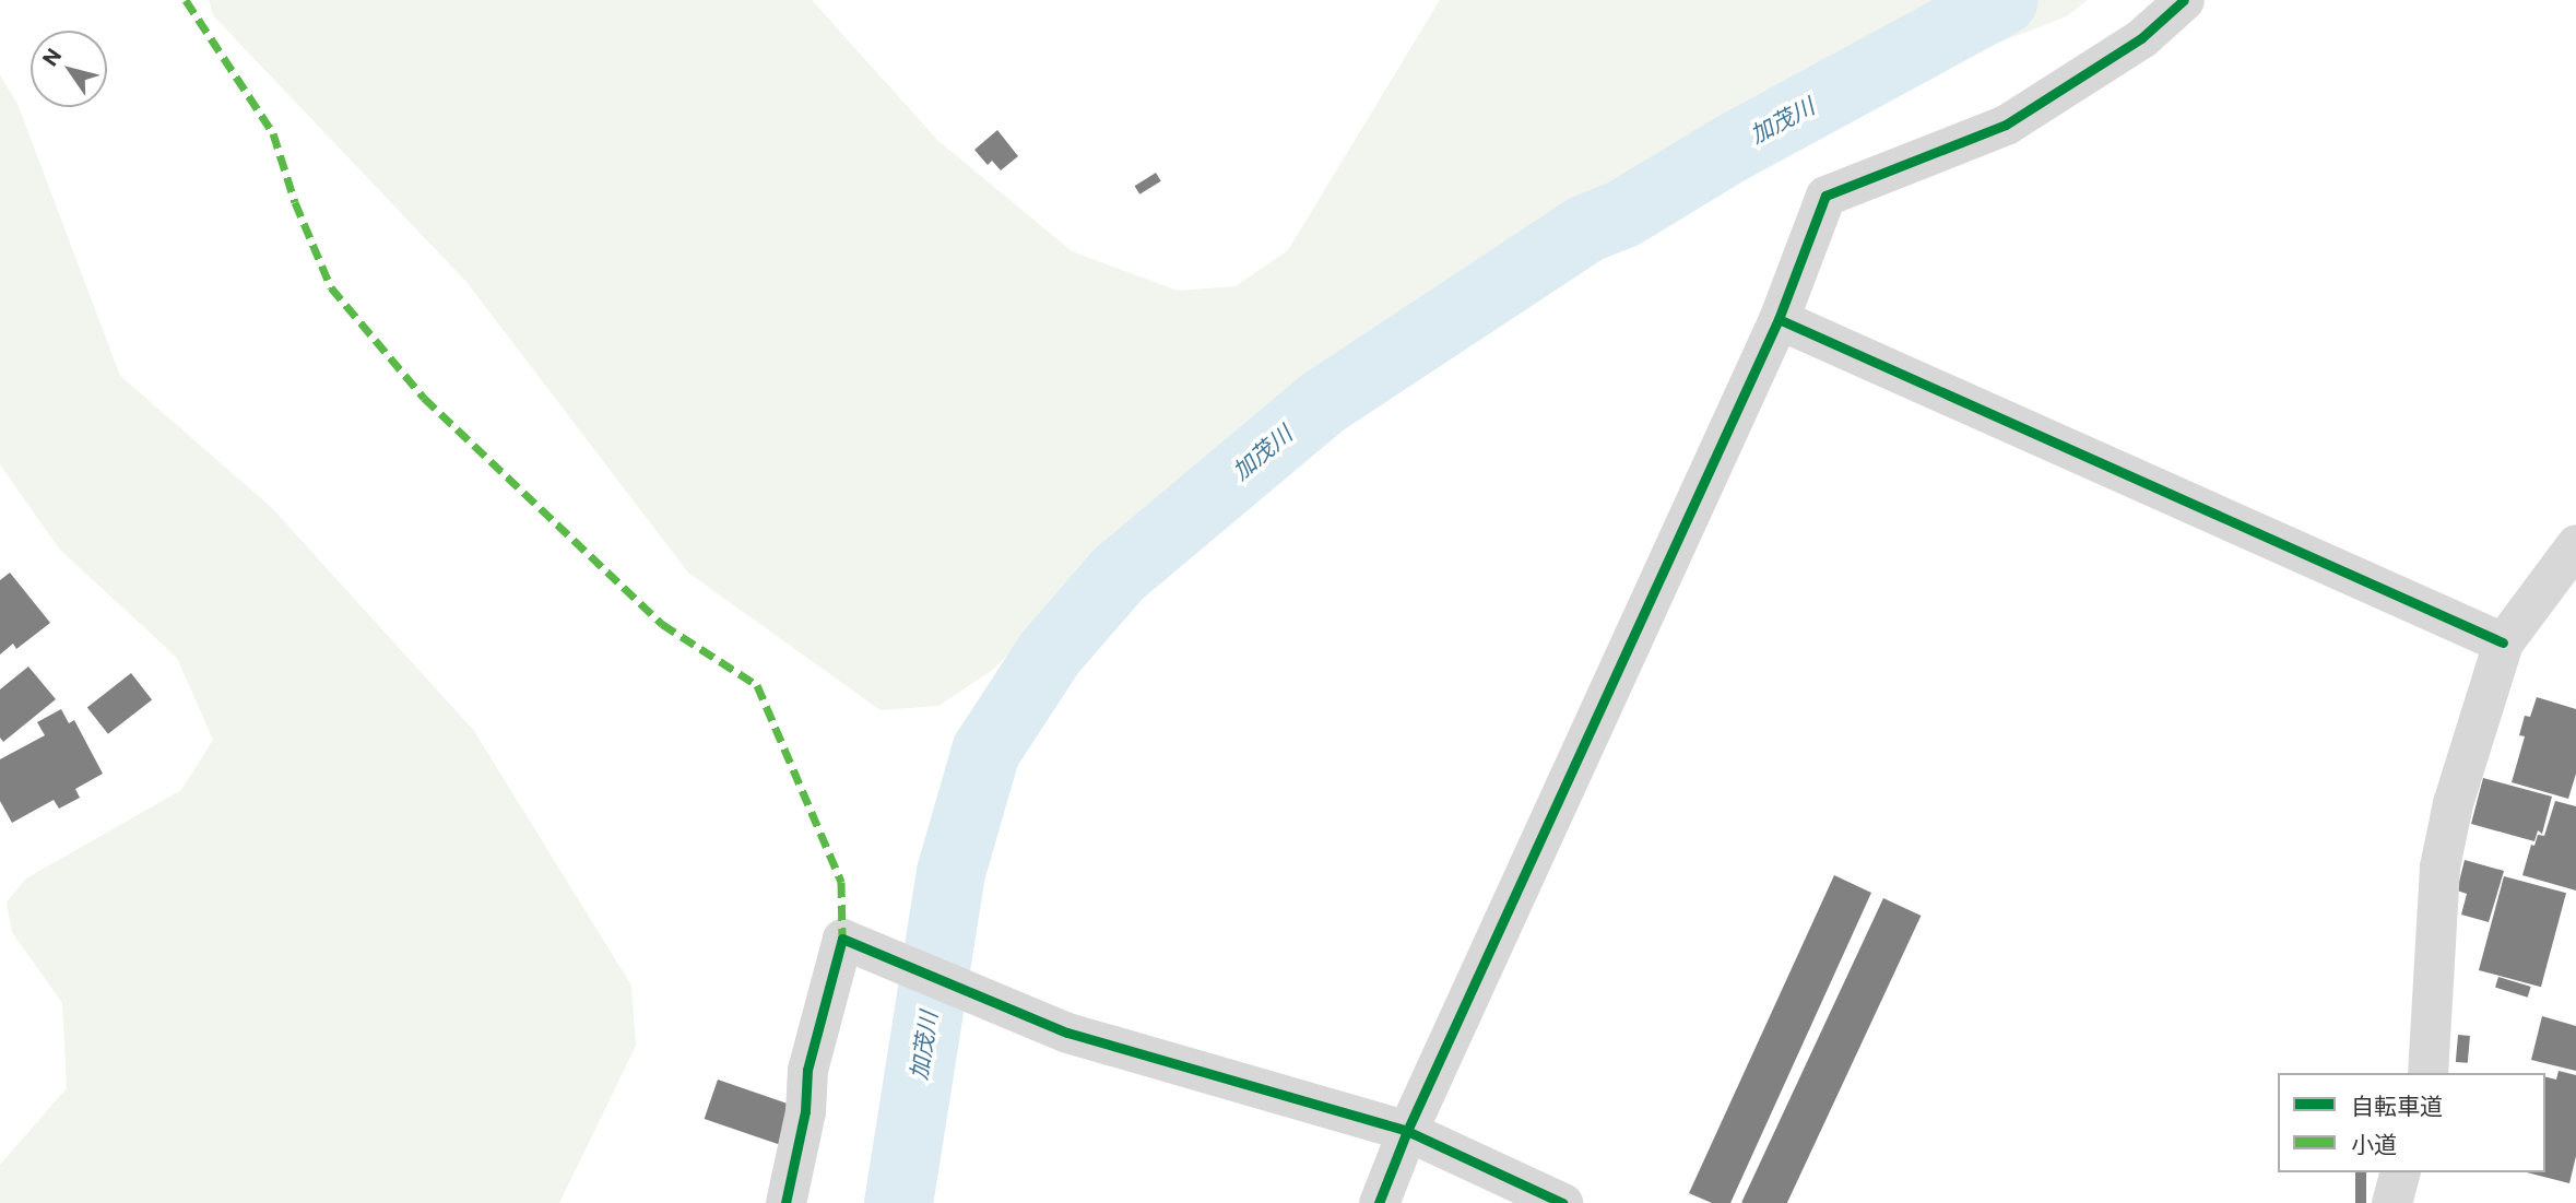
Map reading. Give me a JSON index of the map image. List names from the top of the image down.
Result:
{
  "water": ["加茂川"],
  "legend": ["自転車道", "小道"],
  "north": "top left"
}
